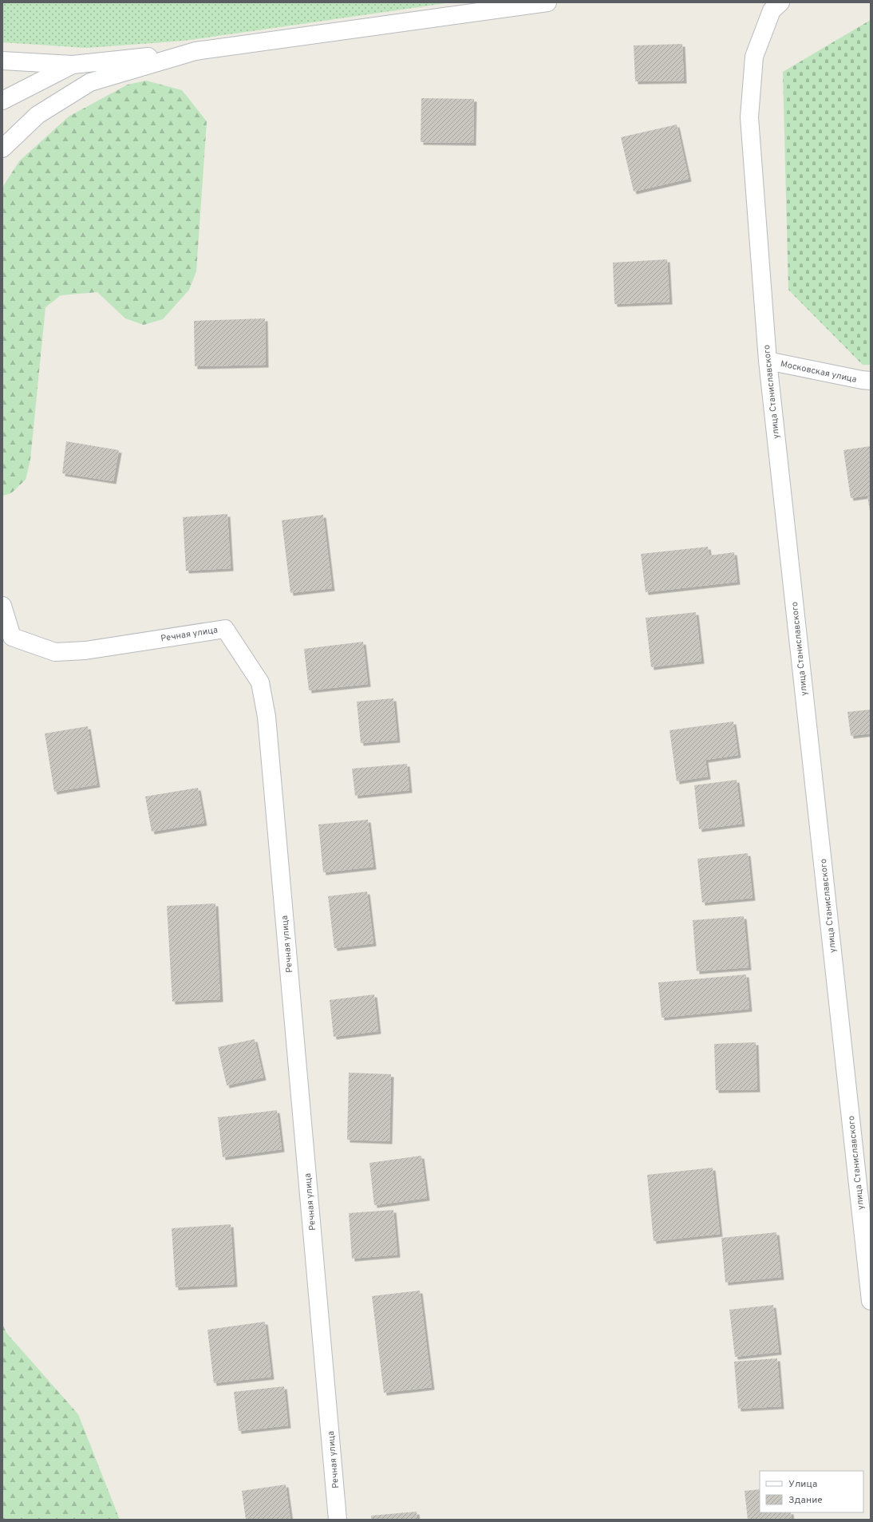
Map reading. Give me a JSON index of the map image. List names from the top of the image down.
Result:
{
  "streets": {
    "street": ["Московская улица", "улица Станиславского", "Речная улица"]
  },
  "crossings": [
    ["Московская улица", "улица Станиславского"]
  ],
  "legend": ["Улица", "Здание"]
}
